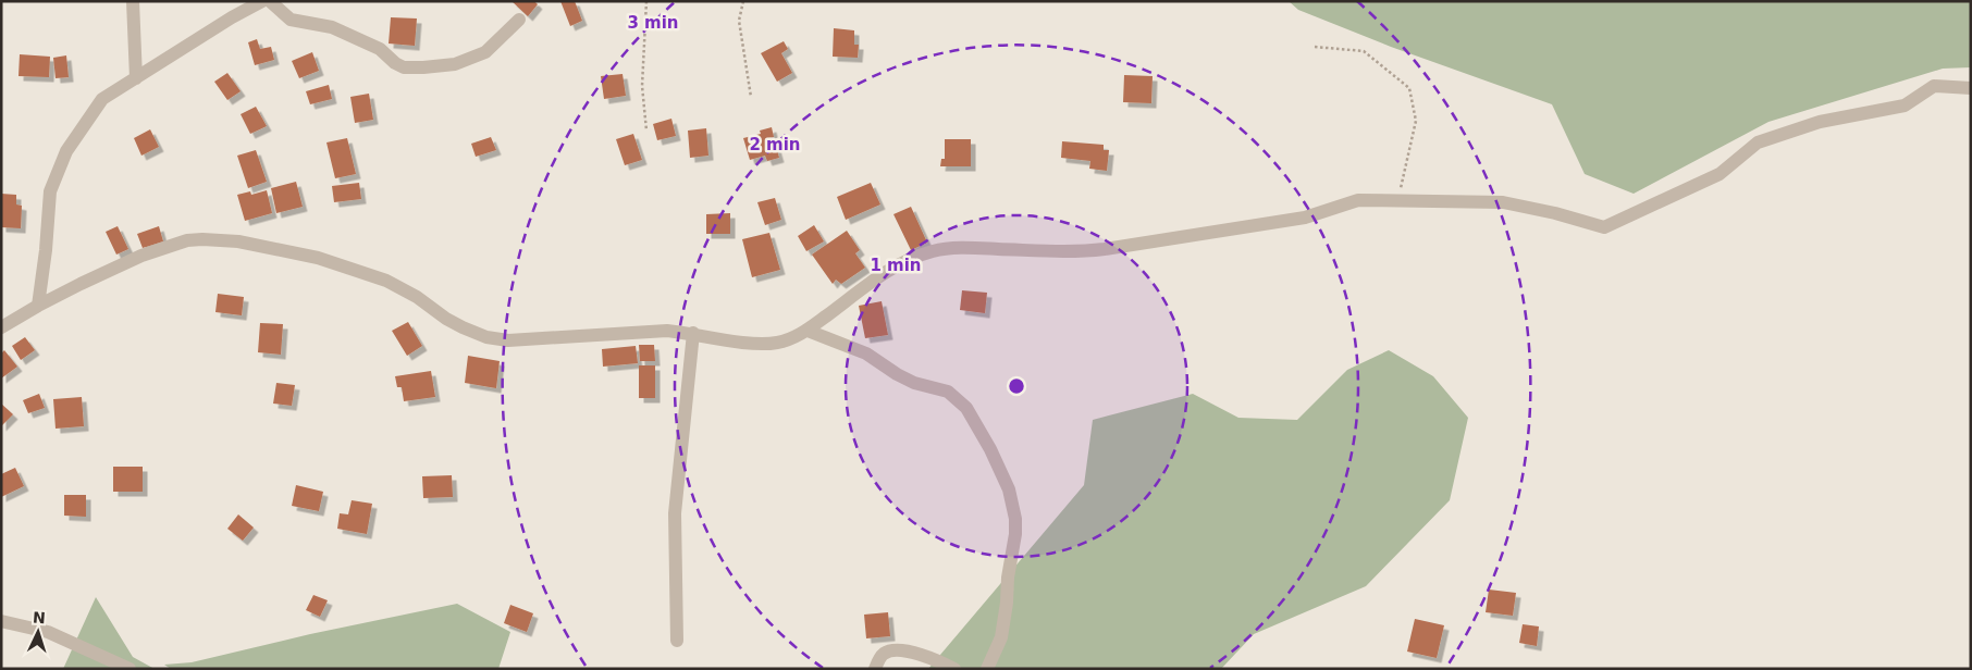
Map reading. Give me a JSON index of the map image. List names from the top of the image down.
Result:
{
  "north": "top",
  "rings": ["3 min", "2 min", "1 min"]
}
